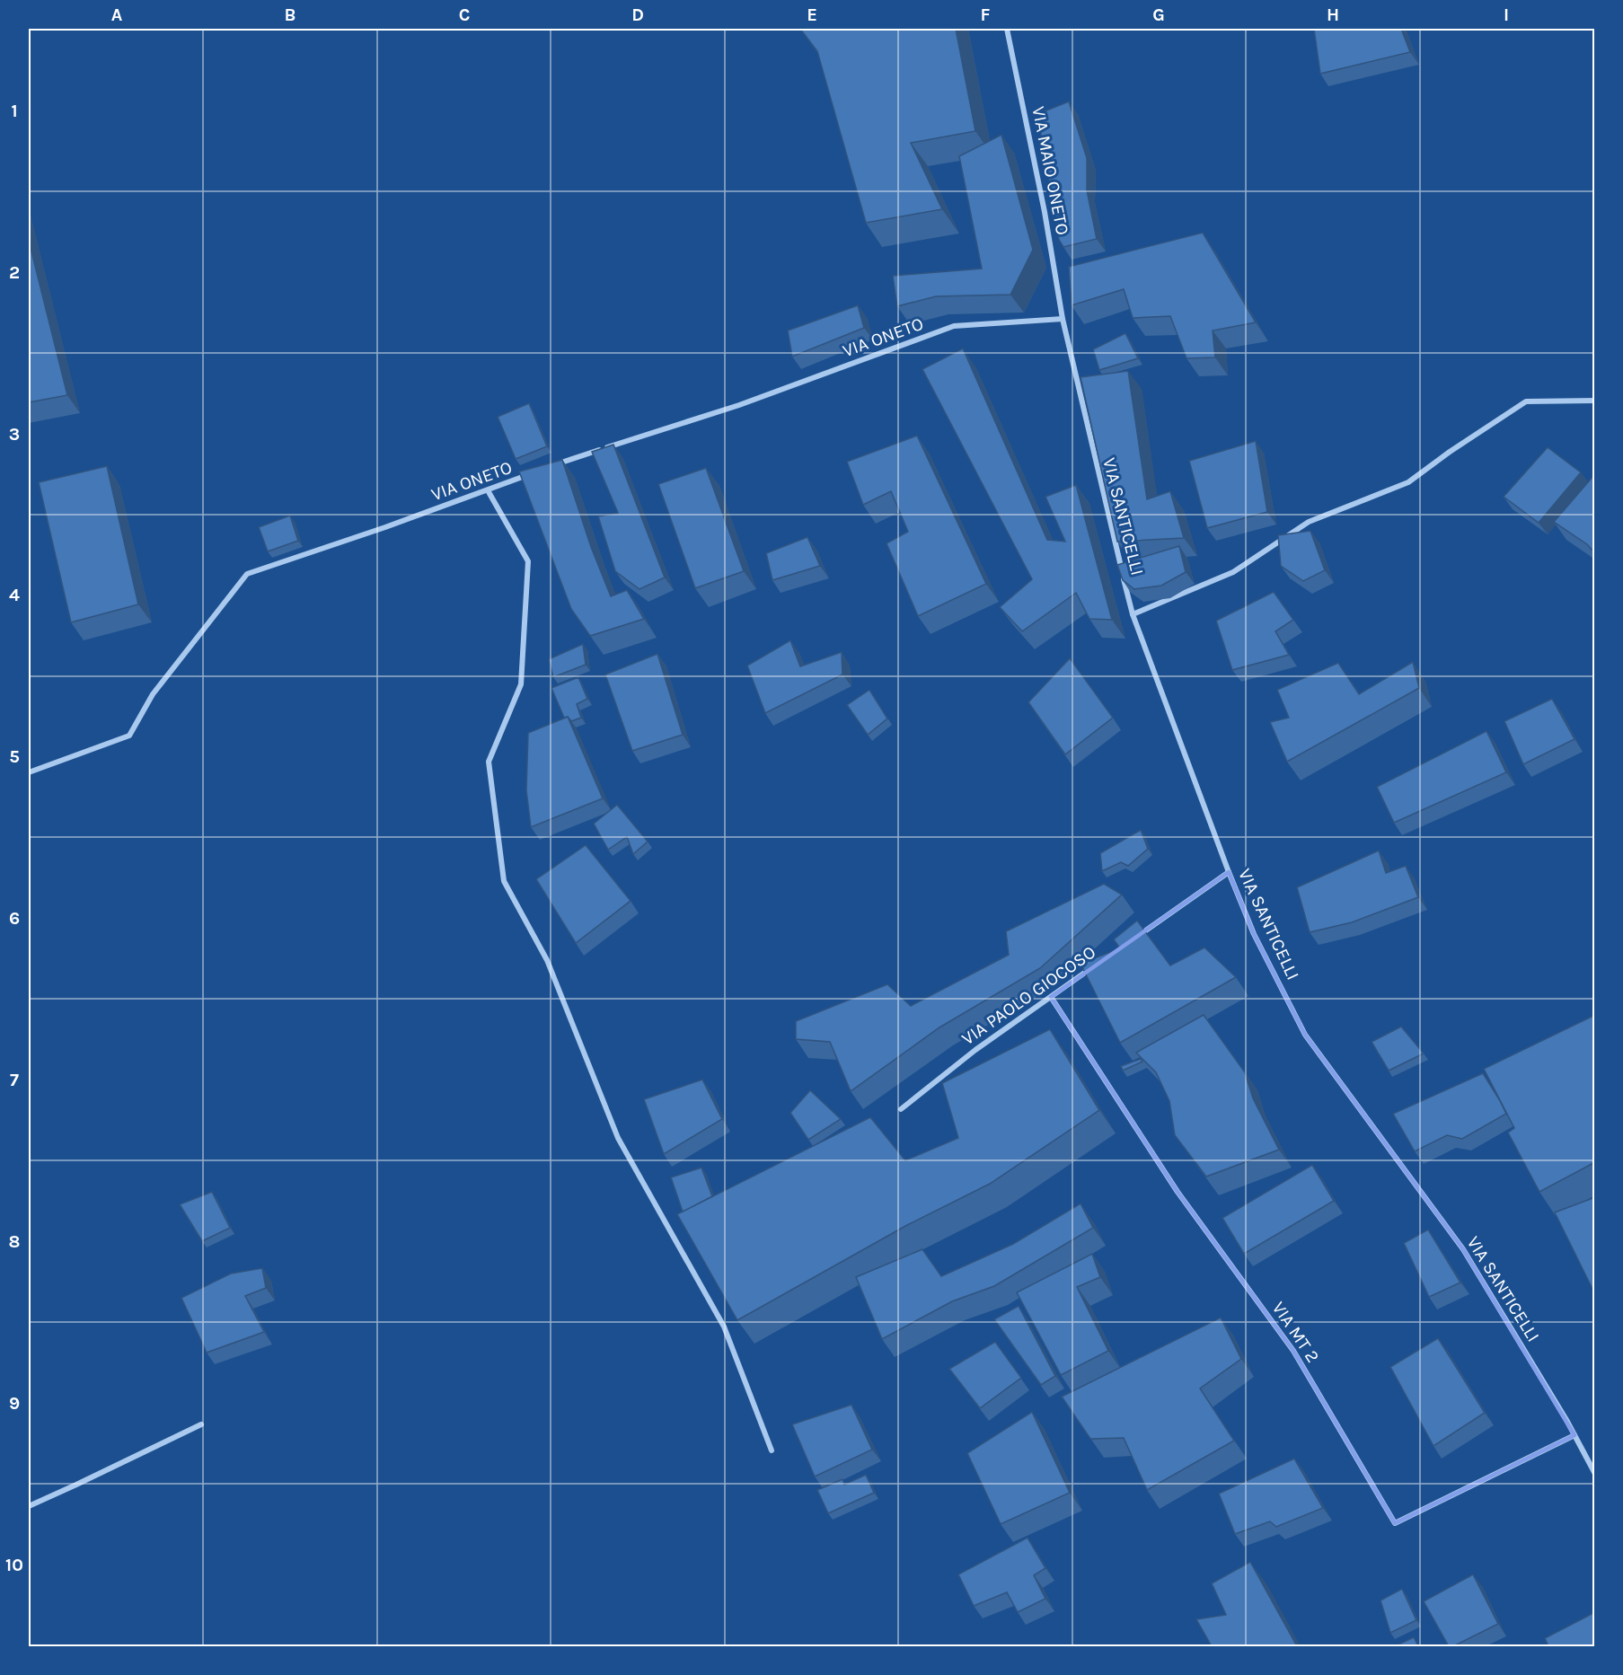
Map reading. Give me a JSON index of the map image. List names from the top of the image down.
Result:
{
  "streets": {
    "street": [
      "VIA MAIO ONETO",
      "VIA ONETO",
      "VIA SANTICELLI",
      "VIA PAOLO GIOCOSO",
      "VIA MT 2"
    ]
  },
  "crossings": [
    ["VIA MAIO ONETO", "VIA ONETO"],
    ["VIA MAIO ONETO", "VIA SANTICELLI"],
    ["VIA ONETO", "VIA SANTICELLI"],
    ["VIA SANTICELLI", "VIA MT 2"],
    ["VIA PAOLO GIOCOSO", "VIA MT 2"]
  ],
  "grid": {
    "columns": [
      "A",
      "B",
      "C",
      "D",
      "E",
      "F",
      "G",
      "H",
      "I"
    ],
    "rows": [
      "1",
      "2",
      "3",
      "4",
      "5",
      "6",
      "7",
      "8",
      "9",
      "10"
    ]
  }
}
